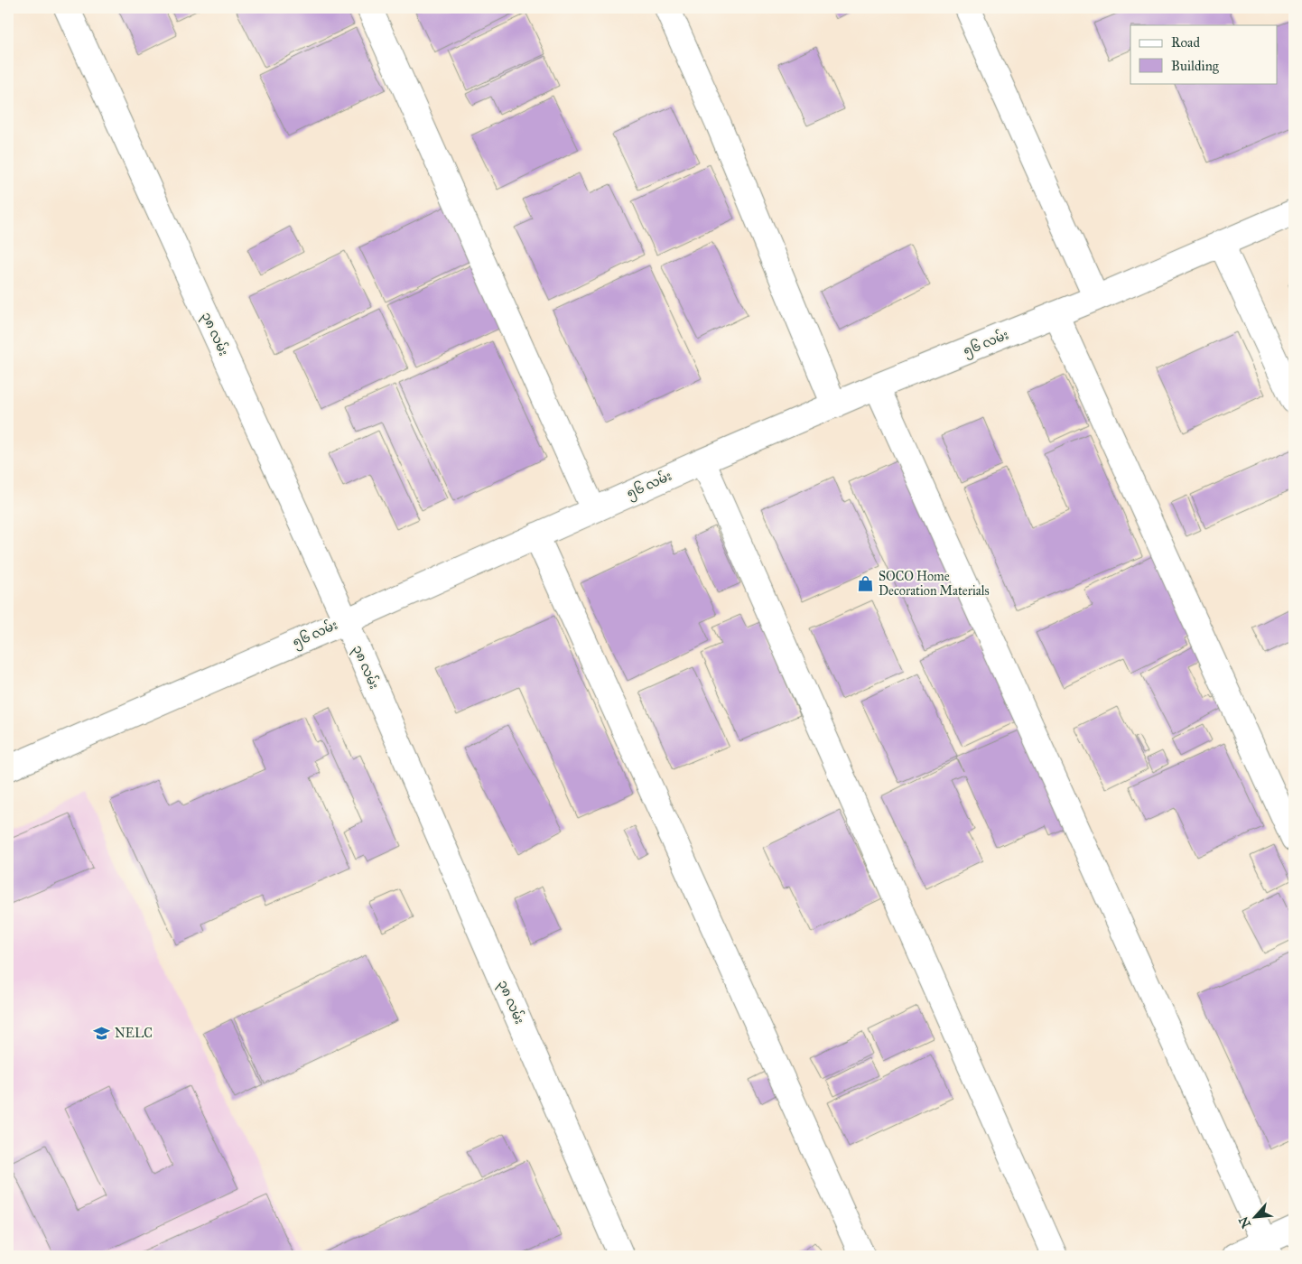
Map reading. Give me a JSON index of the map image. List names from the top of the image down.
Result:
{
  "streets": {
    "street": ["၃၈ လမ်း", "၅၆ လမ်း"]
  },
  "crossings": [
    ["၃၈ လမ်း", "၅၆ လမ်း"]
  ],
  "places": {
    "shop": ["SOCO Home Decoration Materials"],
    "school or university": ["NELC"]
  },
  "legend": ["Road", "Building"],
  "north": "bottom left"
}
